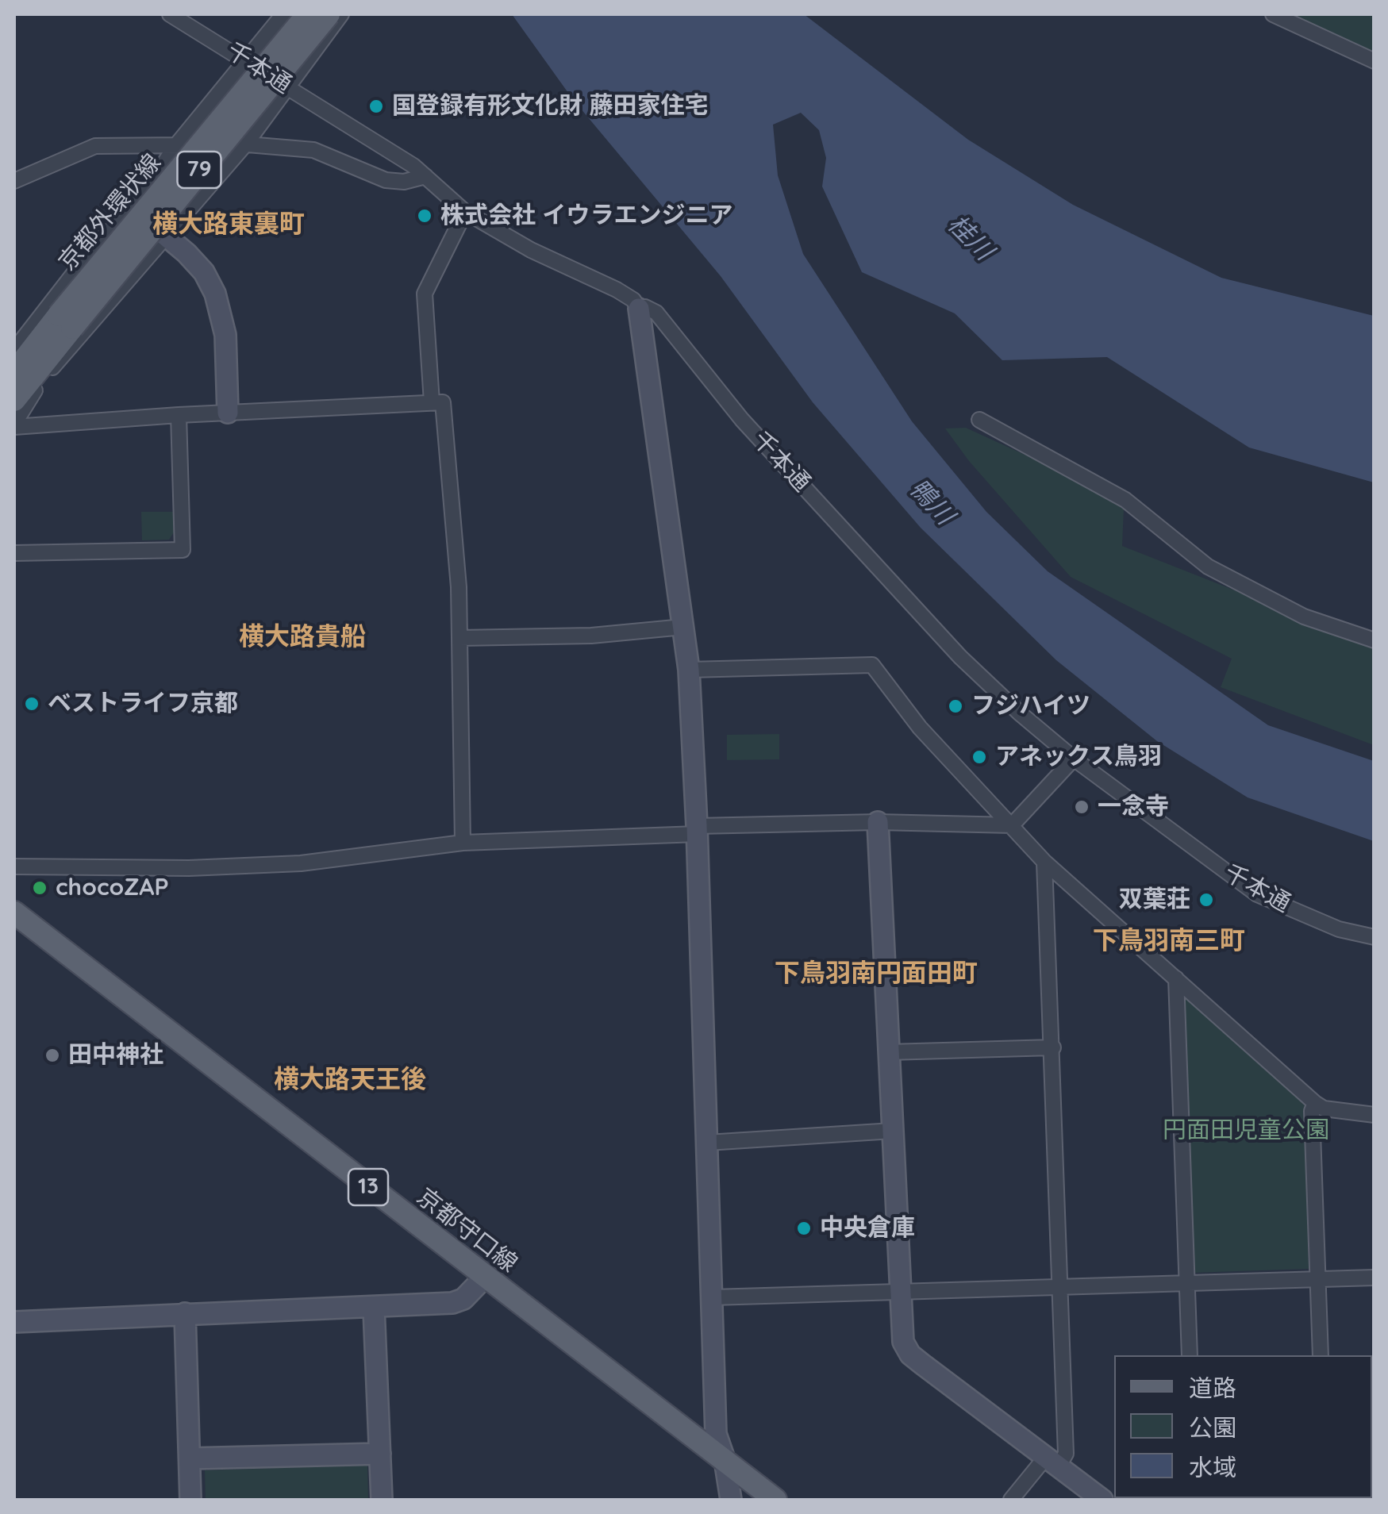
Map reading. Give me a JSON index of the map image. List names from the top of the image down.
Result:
{
  "streets": {
    "main road": [
      "79",
      "京都外環状線",
      "13",
      "京都守口線"
    ],
    "street": ["千本通"]
  },
  "districts": [
    "横大路東裏町",
    "横大路貴船",
    "下鳥羽南三町",
    "下鳥羽南円面田町",
    "横大路天王後"
  ],
  "water": ["桂川", "鴨川"],
  "parks": ["円面田児童公園"],
  "places": [
    "国登録有形文化財 藤田家住宅",
    "株式会社 イウラエンジニア",
    "ベストライフ京都",
    "フジハイツ",
    "アネックス鳥羽",
    "一念寺",
    "chocoZAP",
    "双葉荘",
    "田中神社",
    "中央倉庫"
  ],
  "legend": ["道路", "公園", "水域"]
}
